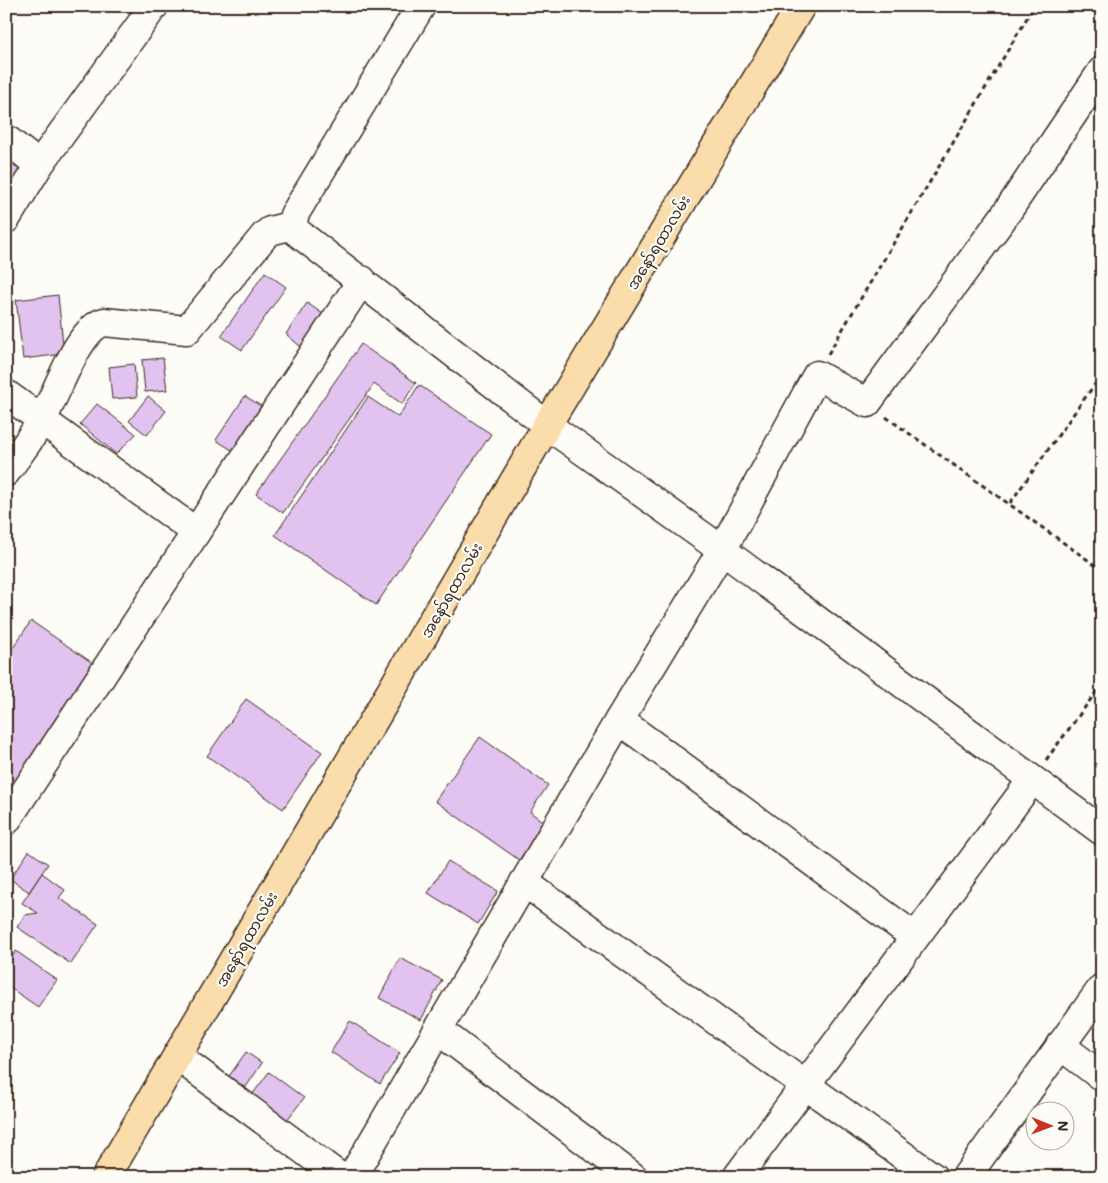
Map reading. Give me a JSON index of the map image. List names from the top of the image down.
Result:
{
  "streets": {
    "main road": ["အနော်ရထာလမ်း"]
  },
  "north": "right"
}
